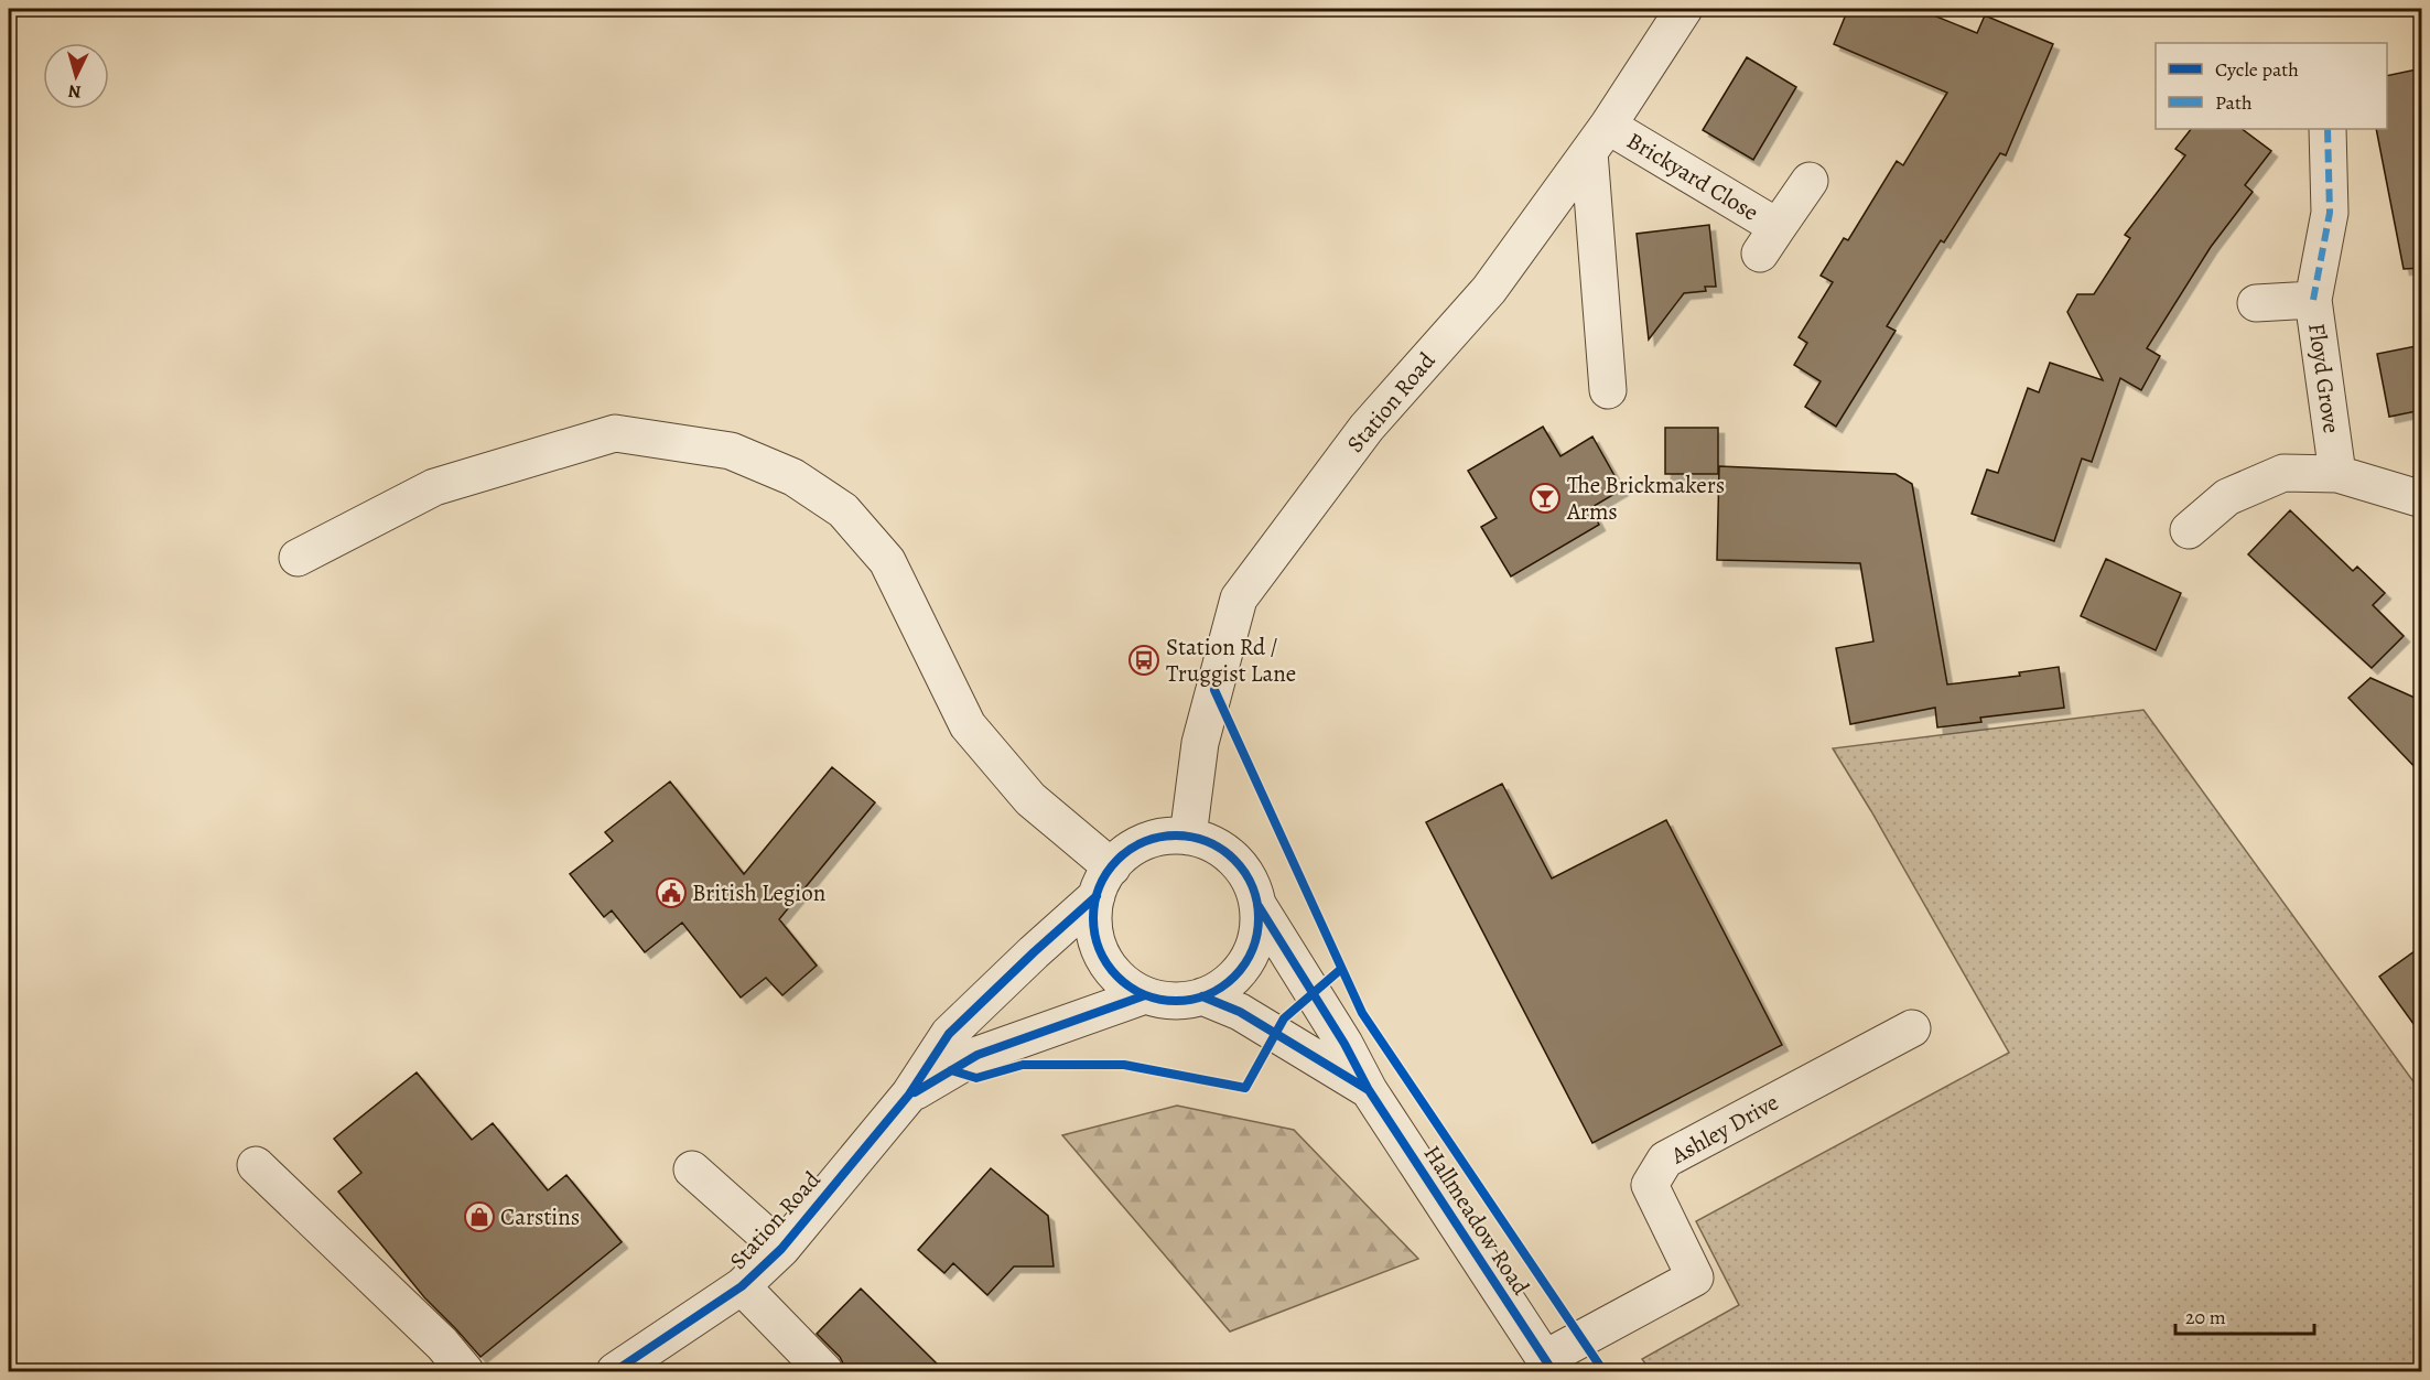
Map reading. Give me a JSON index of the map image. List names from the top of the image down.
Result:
{
  "streets": {
    "street": [
      "Brickyard Close",
      "Floyd Grove",
      "Station Road",
      "Ashley Drive",
      "Hallmeadow Road"
    ]
  },
  "crossings": [
    ["Brickyard Close", "Station Road"],
    ["Station Road", "Hallmeadow Road"],
    ["Ashley Drive", "Hallmeadow Road"]
  ],
  "places": {
    "bar": ["The Brickmakers Arms"],
    "bus stop": ["Station Rd / Truggist Lane"],
    "public building": ["British Legion"],
    "shop": ["Carstins"]
  },
  "legend": ["Cycle path", "Path"],
  "scale_bar": "20 m",
  "north": "bottom"
}
